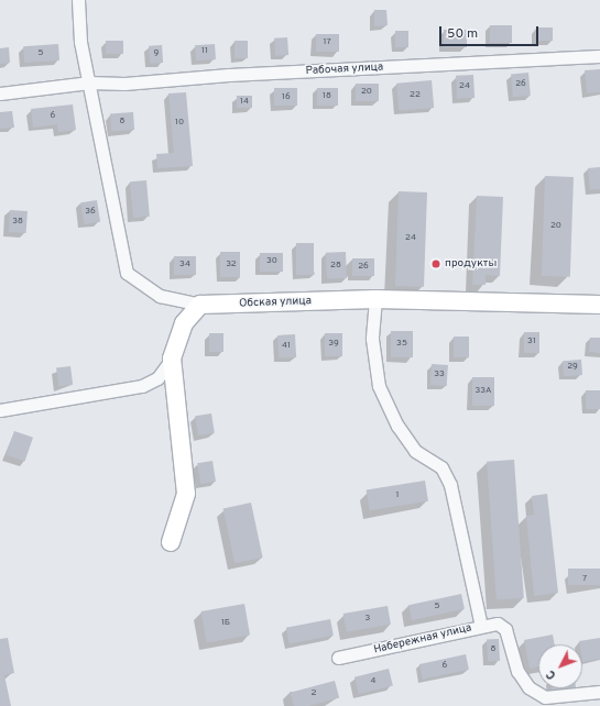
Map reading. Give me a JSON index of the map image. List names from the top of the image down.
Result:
{
  "streets": {
    "street": ["Рабочая улица", "Обская улица", "Набережная улица"]
  },
  "places": ["продукты"],
  "house_numbers": [
    "17",
    "11",
    "5",
    "9",
    "26",
    "24",
    "20",
    "22",
    "18",
    "16",
    "14",
    "6",
    "8",
    "10",
    "36",
    "38",
    "20",
    "24",
    "30",
    "34",
    "32",
    "28",
    "26",
    "31",
    "39",
    "35",
    "41",
    "29",
    "33",
    "33А",
    "1",
    "7",
    "5",
    "3",
    "1Б",
    "8",
    "6",
    "4",
    "2"
  ],
  "scale_bar": "50 m",
  "north": "bottom left"
}
